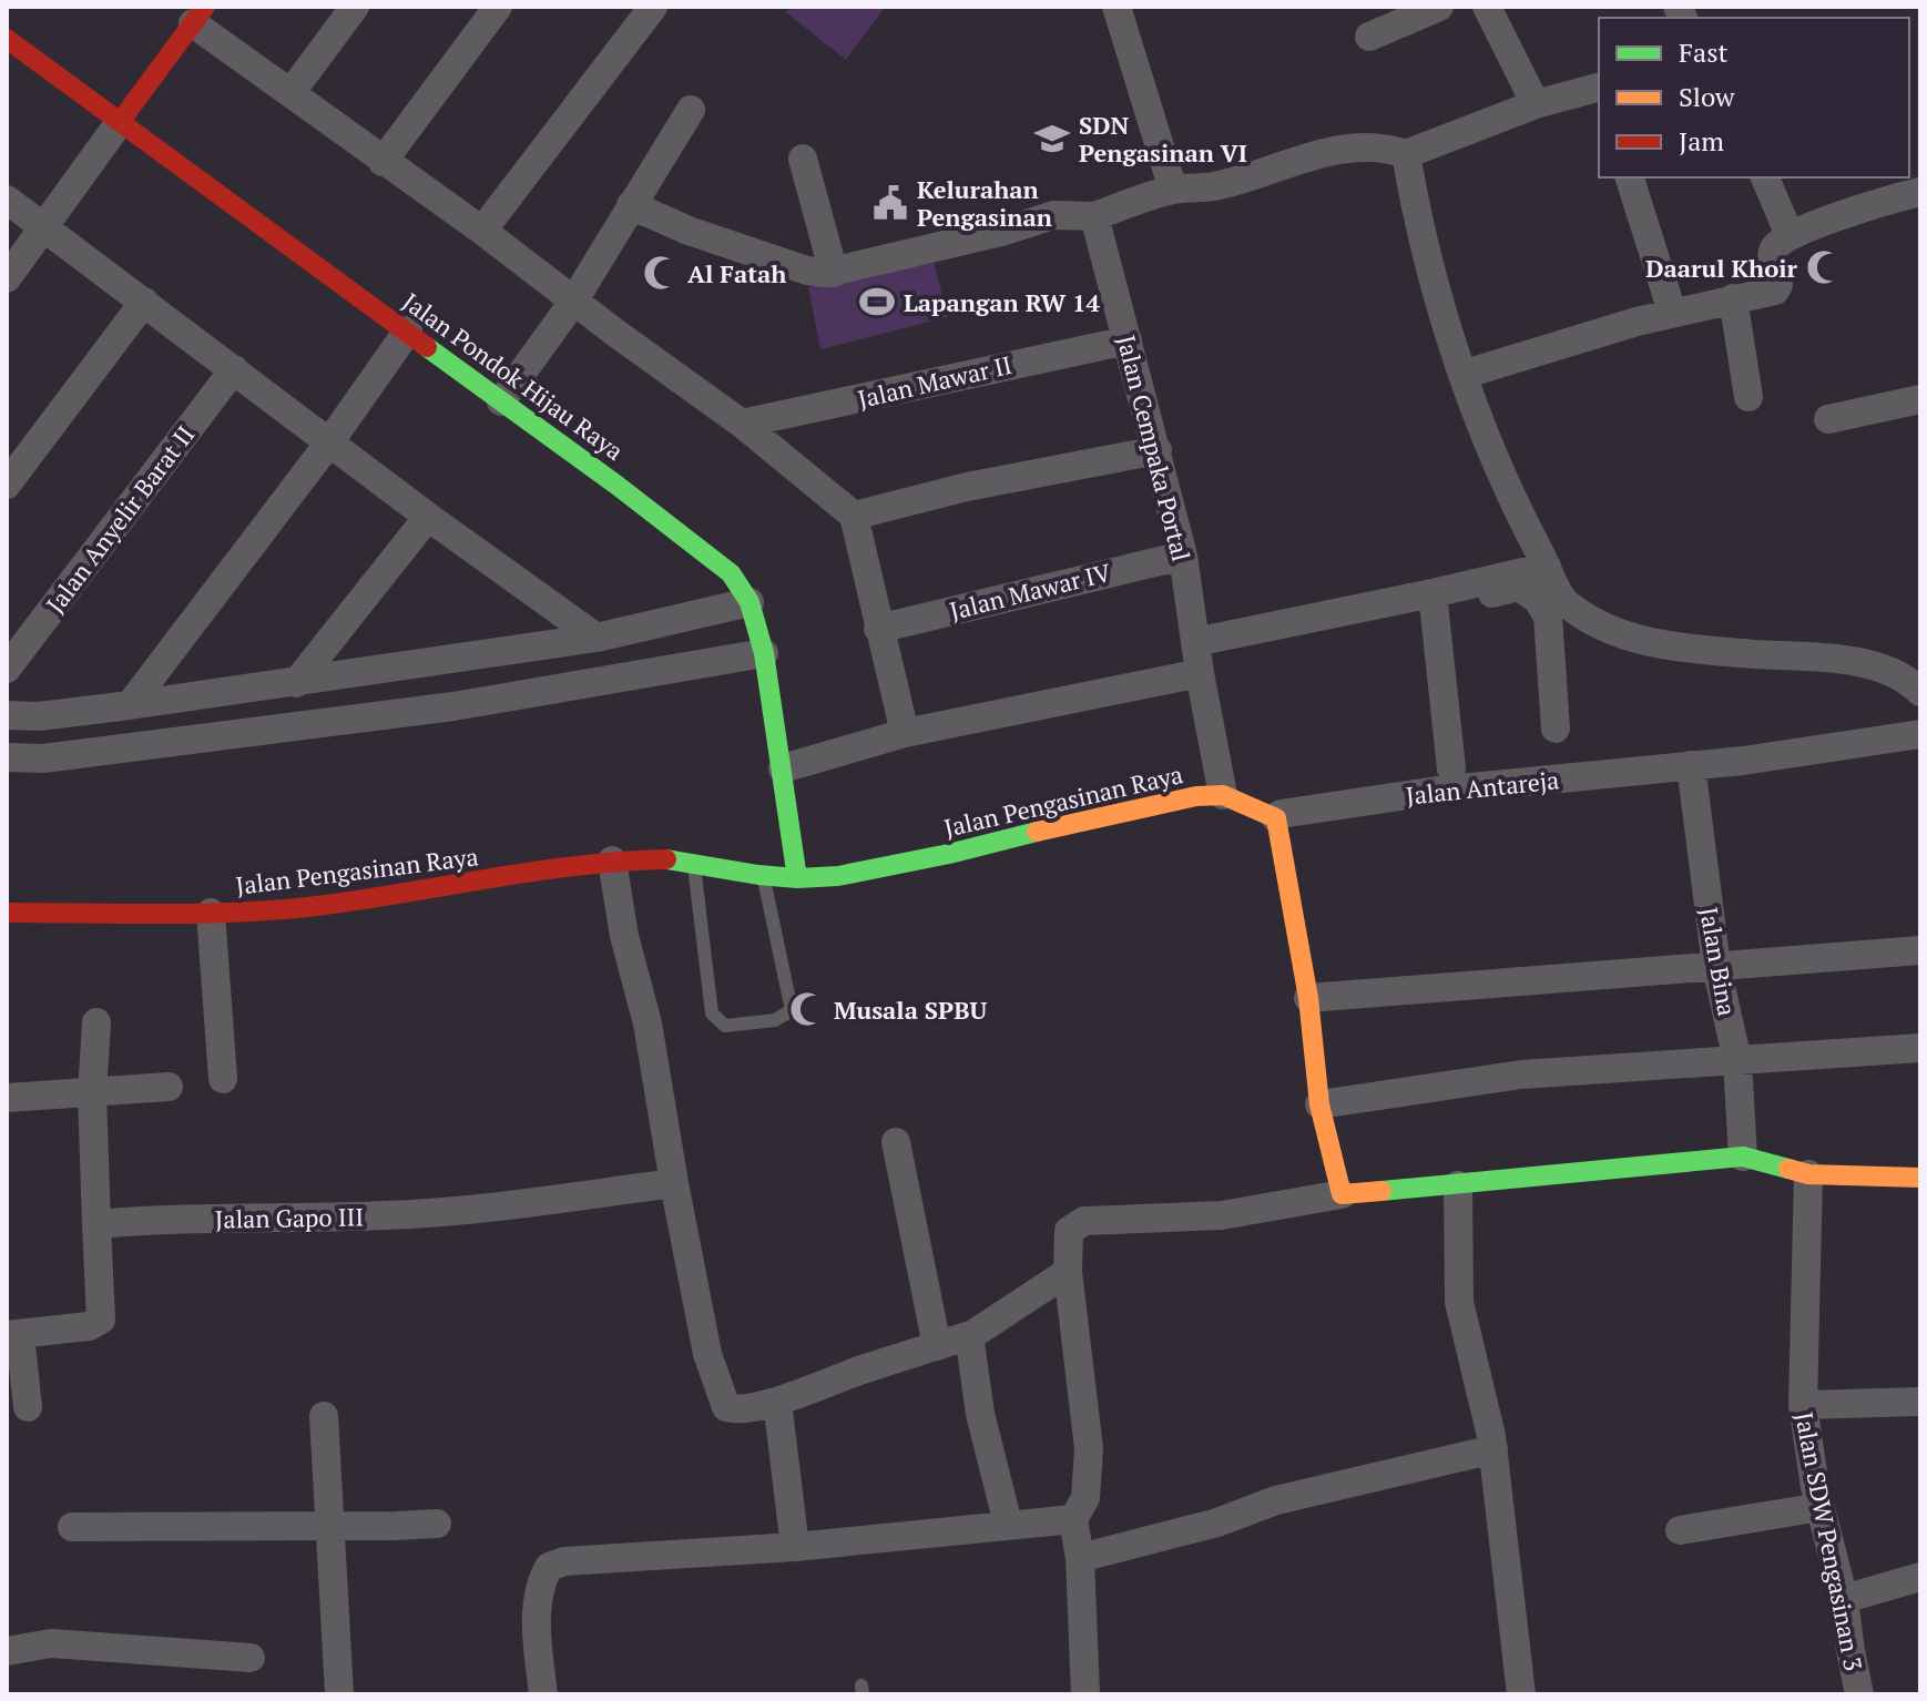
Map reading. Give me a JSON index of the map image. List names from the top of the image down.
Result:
{
  "streets": {
    "street": [
      "Jalan Pondok Hijau Raya",
      "Jalan Mawar II",
      "Jalan Cempaka Portal",
      "Jalan Anyelir Barat II",
      "Jalan Mawar IV",
      "Jalan Antareja",
      "Jalan Pengasinan Raya",
      "Jalan Bina",
      "Jalan Gapo III",
      "Jalan SDW Pengasinan 3"
    ]
  },
  "crossings": [
    ["Jalan Pondok Hijau Raya", "Jalan Pengasinan Raya"],
    ["Jalan Mawar II", "Jalan Cempaka Portal"],
    ["Jalan Cempaka Portal", "Jalan Mawar IV"],
    ["Jalan Cempaka Portal", "Jalan Pengasinan Raya"],
    ["Jalan Antareja", "Jalan Pengasinan Raya"],
    ["Jalan Antareja", "Jalan Bina"]
  ],
  "places": {
    "school or university": ["SDN Pengasinan VI"],
    "public building": ["Kelurahan Pengasinan"],
    "mosque": ["Daarul Khoir", "Al Fatah", "Musala SPBU"],
    "sports": ["Lapangan RW 14"]
  },
  "legend": ["Fast", "Slow", "Jam"]
}
